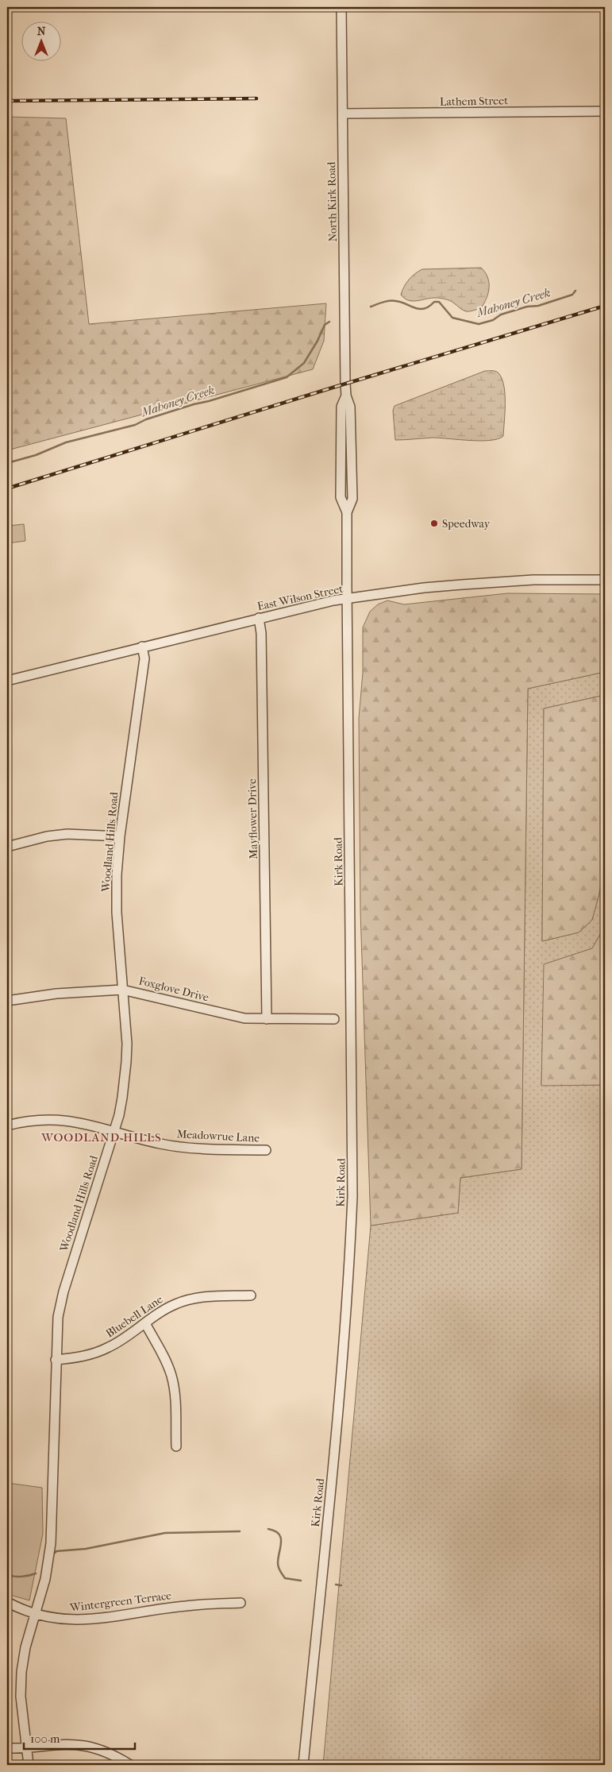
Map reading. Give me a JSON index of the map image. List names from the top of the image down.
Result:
{
  "streets": {
    "street": [
      "Lathem Street",
      "North Kirk Road",
      "East Wilson Street",
      "Mayflower Drive",
      "Woodland Hills Road",
      "Kirk Road",
      "Foxglove Drive",
      "Meadowrue Lane",
      "Bluebell Lane",
      "Wintergreen Terrace"
    ]
  },
  "crossings": [
    ["Lathem Street", "North Kirk Road"],
    ["North Kirk Road", "East Wilson Street"],
    ["North Kirk Road", "Kirk Road"],
    ["East Wilson Street", "Mayflower Drive"],
    ["East Wilson Street", "Woodland Hills Road"],
    ["East Wilson Street", "Kirk Road"],
    ["Mayflower Drive", "Foxglove Drive"],
    ["Woodland Hills Road", "Foxglove Drive"],
    ["Woodland Hills Road", "Meadowrue Lane"],
    ["Woodland Hills Road", "Bluebell Lane"],
    ["Woodland Hills Road", "Wintergreen Terrace"]
  ],
  "districts": ["WOODLAND HILLS"],
  "water": ["Mahoney Creek"],
  "places": ["Speedway"],
  "scale_bar": "100 m",
  "north": "top"
}
